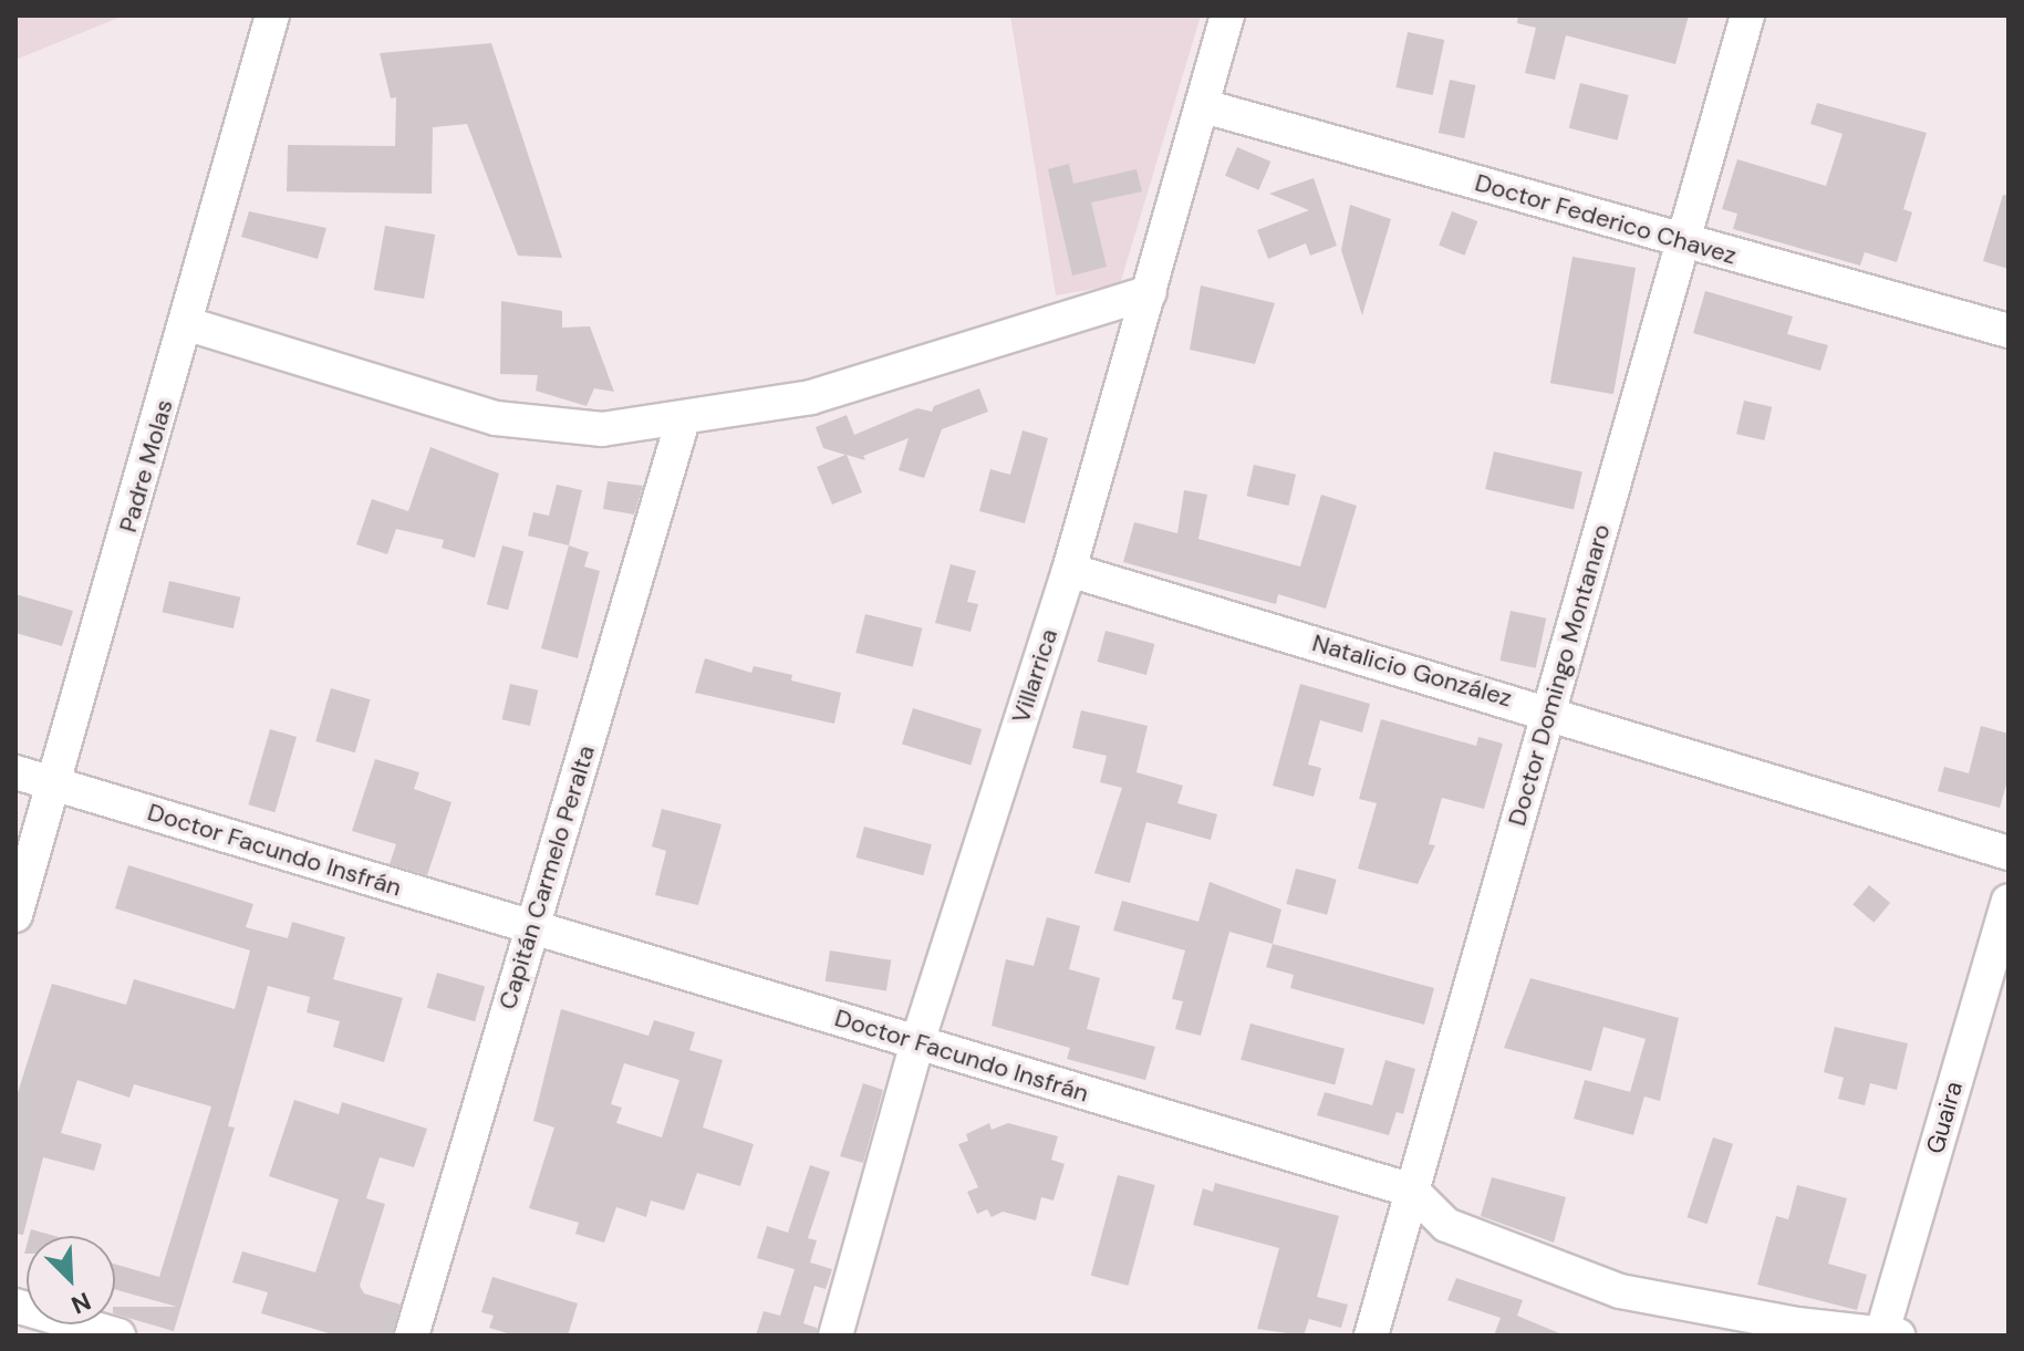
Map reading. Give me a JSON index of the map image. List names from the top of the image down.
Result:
{
  "streets": {
    "street": [
      "Doctor Federico Chavez",
      "Padre Molas",
      "Natalicio González",
      "Doctor Domingo Montanaro",
      "Villarrica",
      "Doctor Facundo Insfrán",
      "Capitán Carmelo Peralta",
      "Guaira"
    ]
  },
  "crossings": [
    ["Doctor Federico Chavez", "Doctor Domingo Montanaro"],
    ["Doctor Federico Chavez", "Villarrica"],
    ["Padre Molas", "Doctor Facundo Insfrán"],
    ["Natalicio González", "Doctor Domingo Montanaro"],
    ["Natalicio González", "Villarrica"],
    ["Doctor Domingo Montanaro", "Doctor Facundo Insfrán"],
    ["Villarrica", "Doctor Facundo Insfrán"],
    ["Doctor Facundo Insfrán", "Capitán Carmelo Peralta"],
    ["Doctor Facundo Insfrán", "Guaira"]
  ],
  "north": "bottom right"
}
